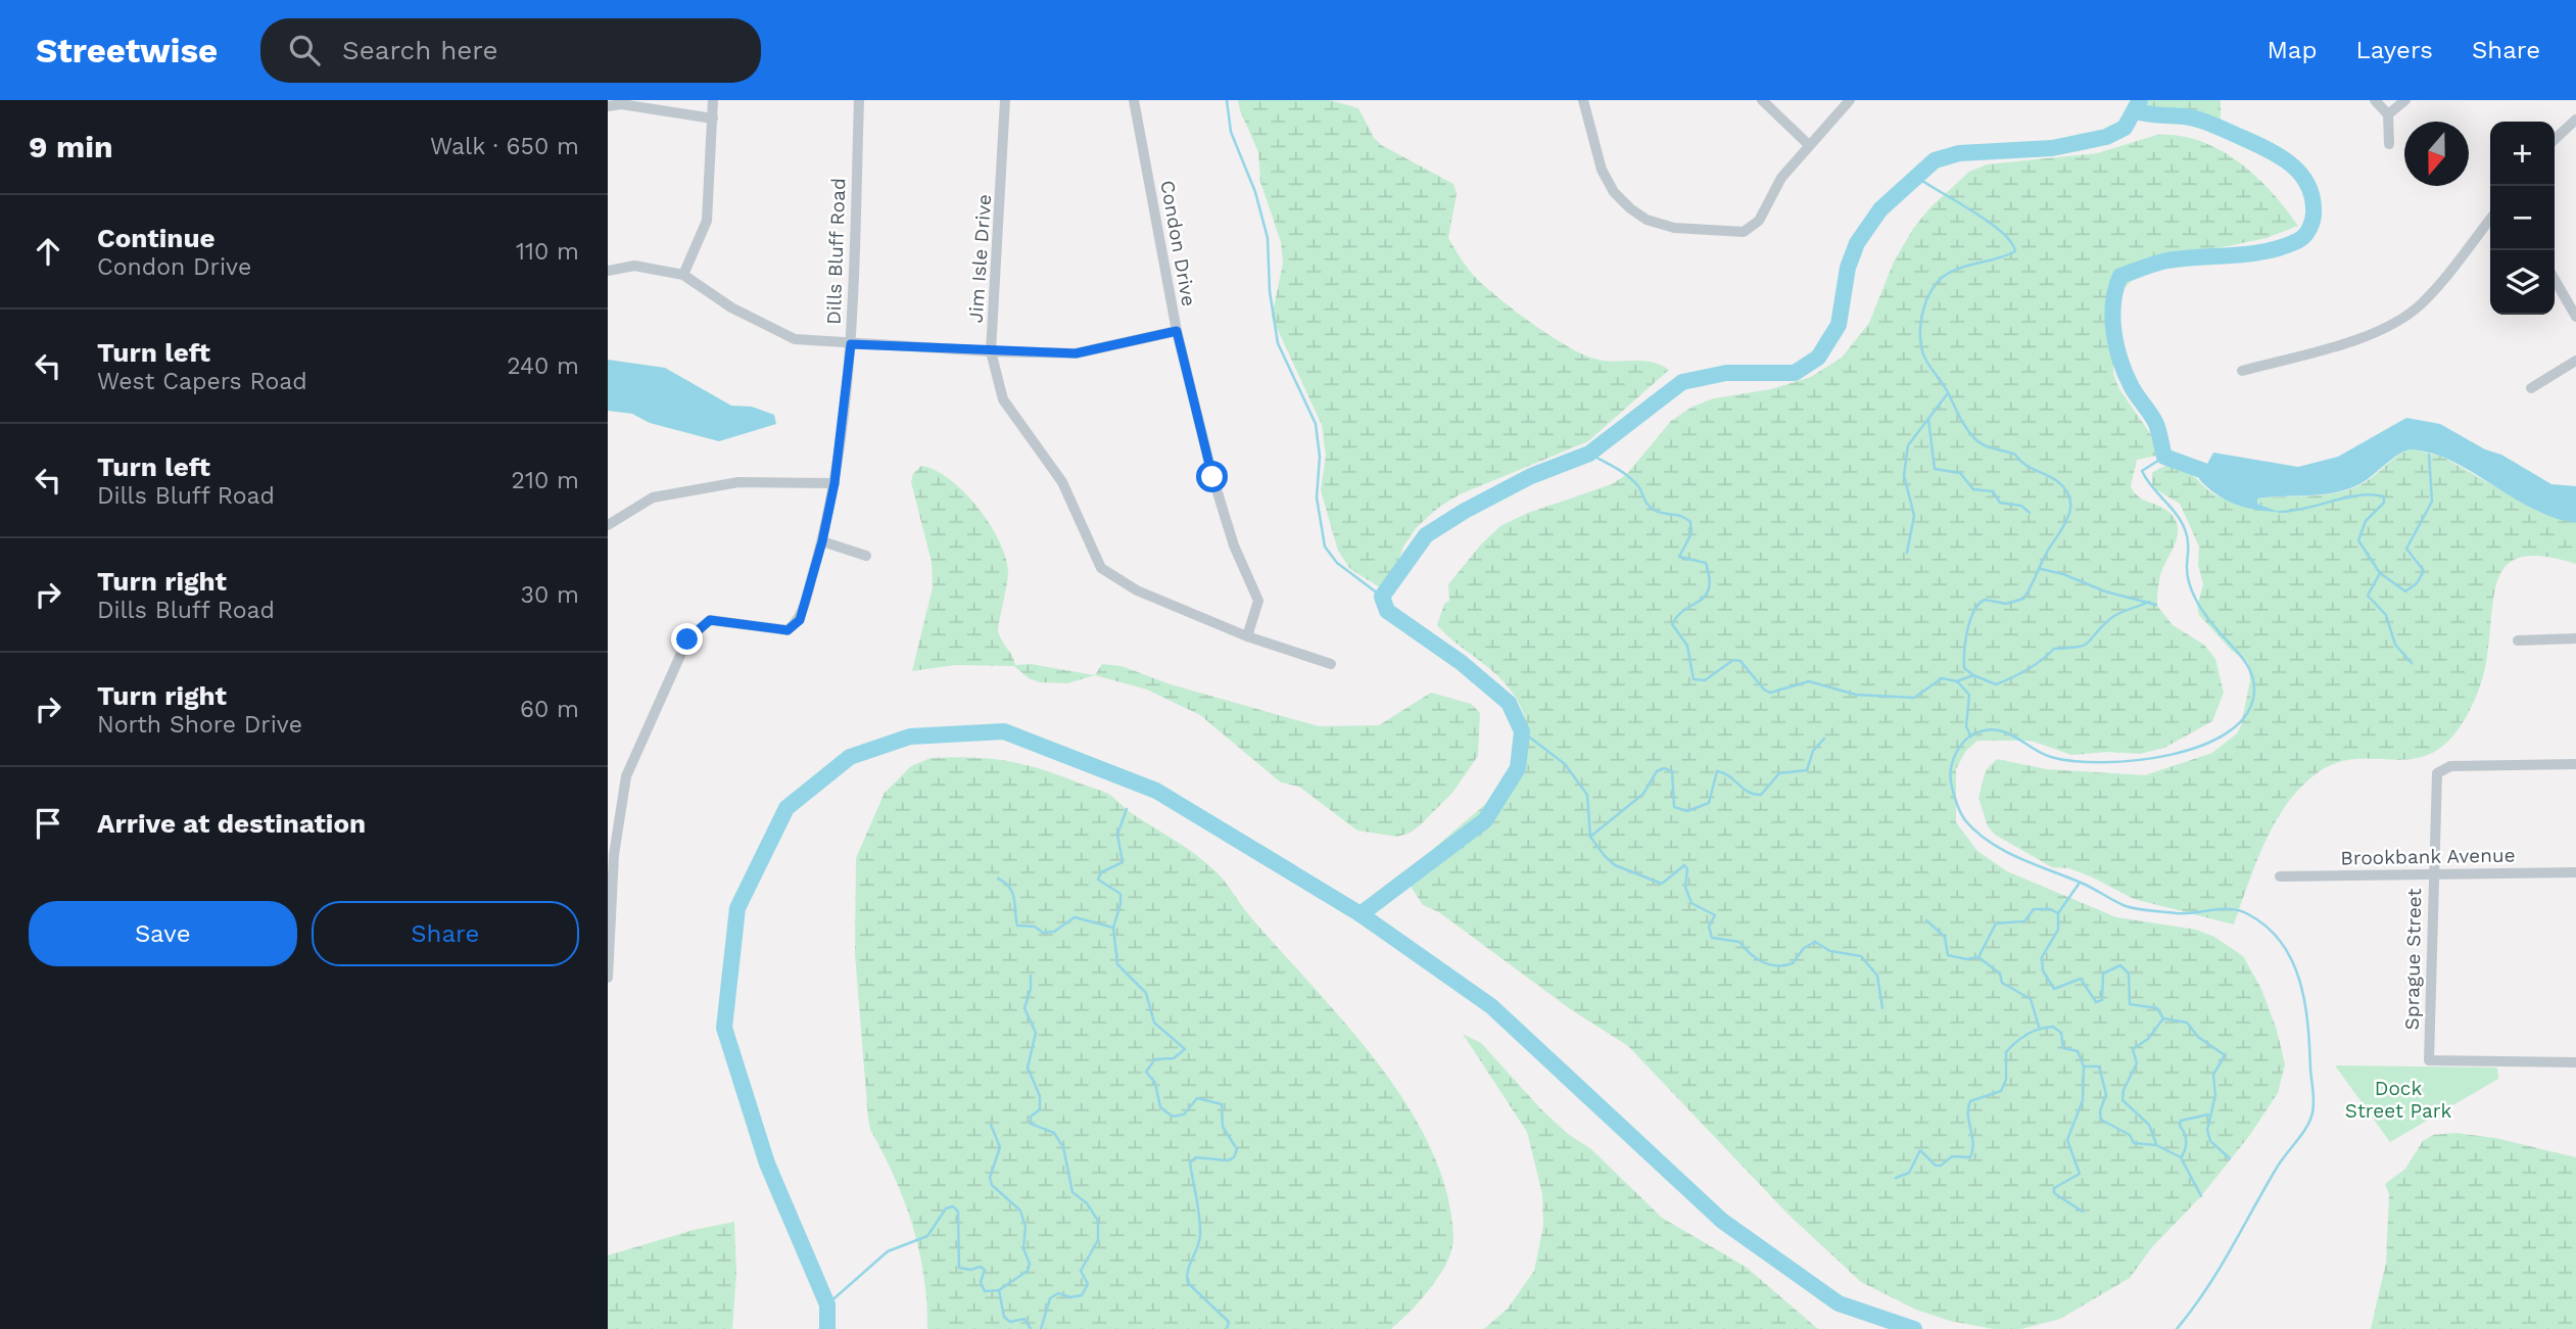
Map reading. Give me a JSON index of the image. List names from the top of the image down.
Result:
{
  "streets": {
    "street": [
      "Condon Drive",
      "Dills Bluff Road",
      "Jim Isle Drive",
      "Brookbank Avenue",
      "Sprague Street"
    ]
  },
  "crossings": [
    ["Condon Drive", "Jim Isle Drive"],
    ["Brookbank Avenue", "Sprague Street"]
  ],
  "parks": ["Dock Street Park"],
  "north": "bottom",
  "page": {
    "header": "Streetwise",
    "search": "Search here",
    "nav": ["Map", "Layers", "Share"],
    "heading": ["9 min", "Walk · 650 m"],
    "map_buttons": ["+", "−"],
    "list": [
      ["Continue", "Condon Drive", "110 m"],
      ["Turn left", "West Capers Road", "240 m"],
      ["Turn left", "Dills Bluff Road", "210 m"],
      ["Turn right", "Dills Bluff Road", "30 m"],
      ["Turn right", "North Shore Drive", "60 m"],
      "Arrive at destination"
    ],
    "buttons": ["Save", "Share"]
  }
}
